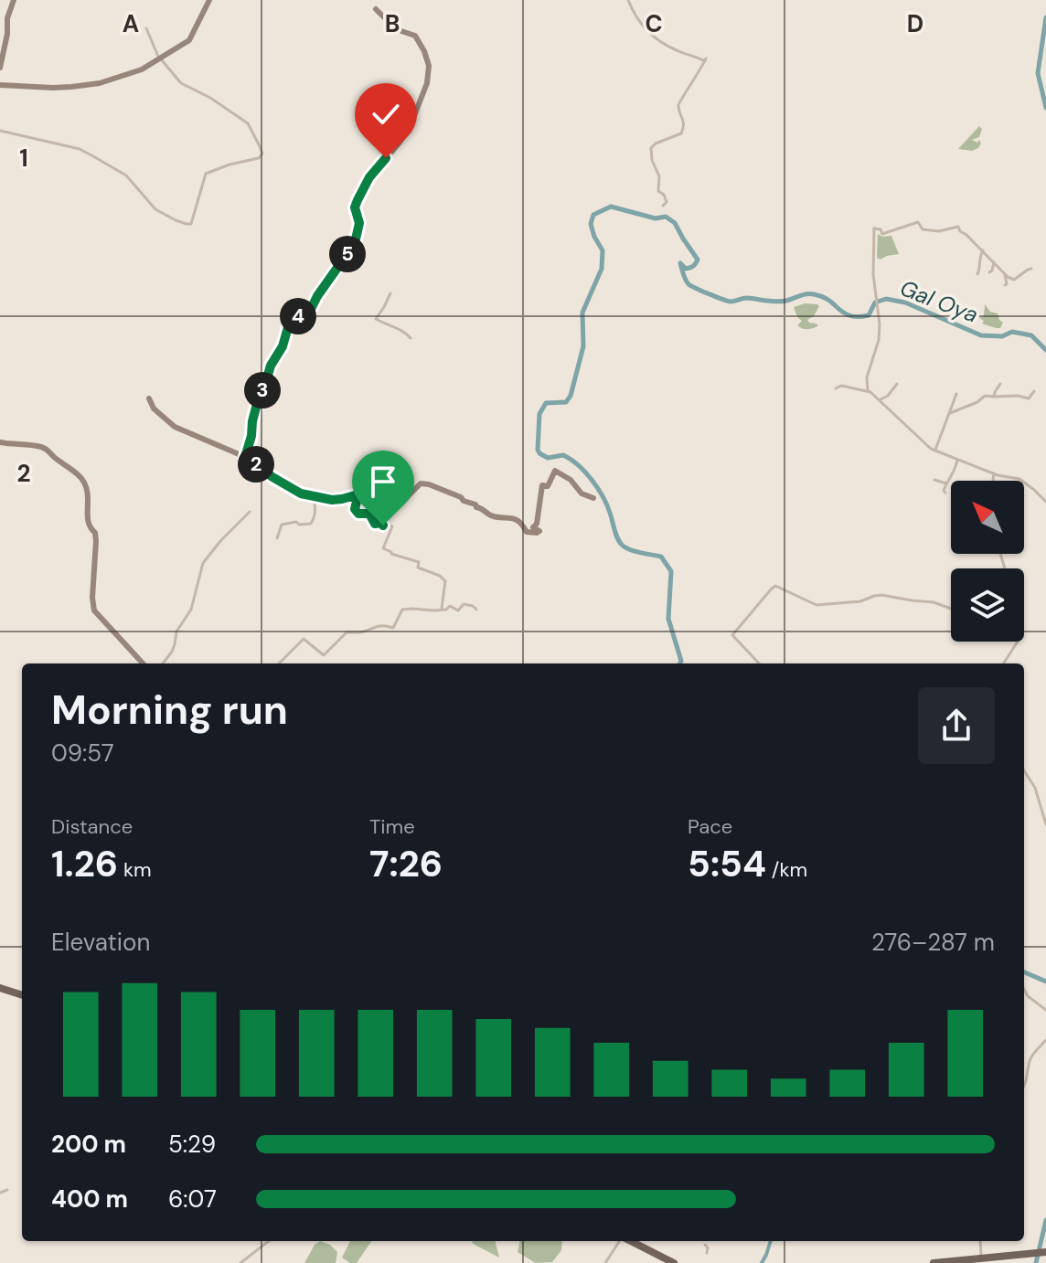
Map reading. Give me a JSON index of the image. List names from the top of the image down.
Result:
{
  "water": ["Gal Oya"],
  "north": "top left",
  "page": {
    "pins": [
      "5",
      "4",
      "3",
      "2"
    ],
    "heading": ["Morning run", "09:57"],
    "stats": [
      ["Distance", "1.26 km"],
      ["Time", "7:26"],
      ["Pace", "5:54 /km"]
    ],
    "chart": ["Elevation", "276–287 m"],
    "list": [
      {
        "name": "200 m",
        "note": "5:29"
      },
      {
        "name": "400 m",
        "note": "6:07"
      }
    ]
  },
  "grid": {
    "columns": [
      "A",
      "B",
      "C",
      "D"
    ],
    "rows": ["1", "2"]
  }
}
